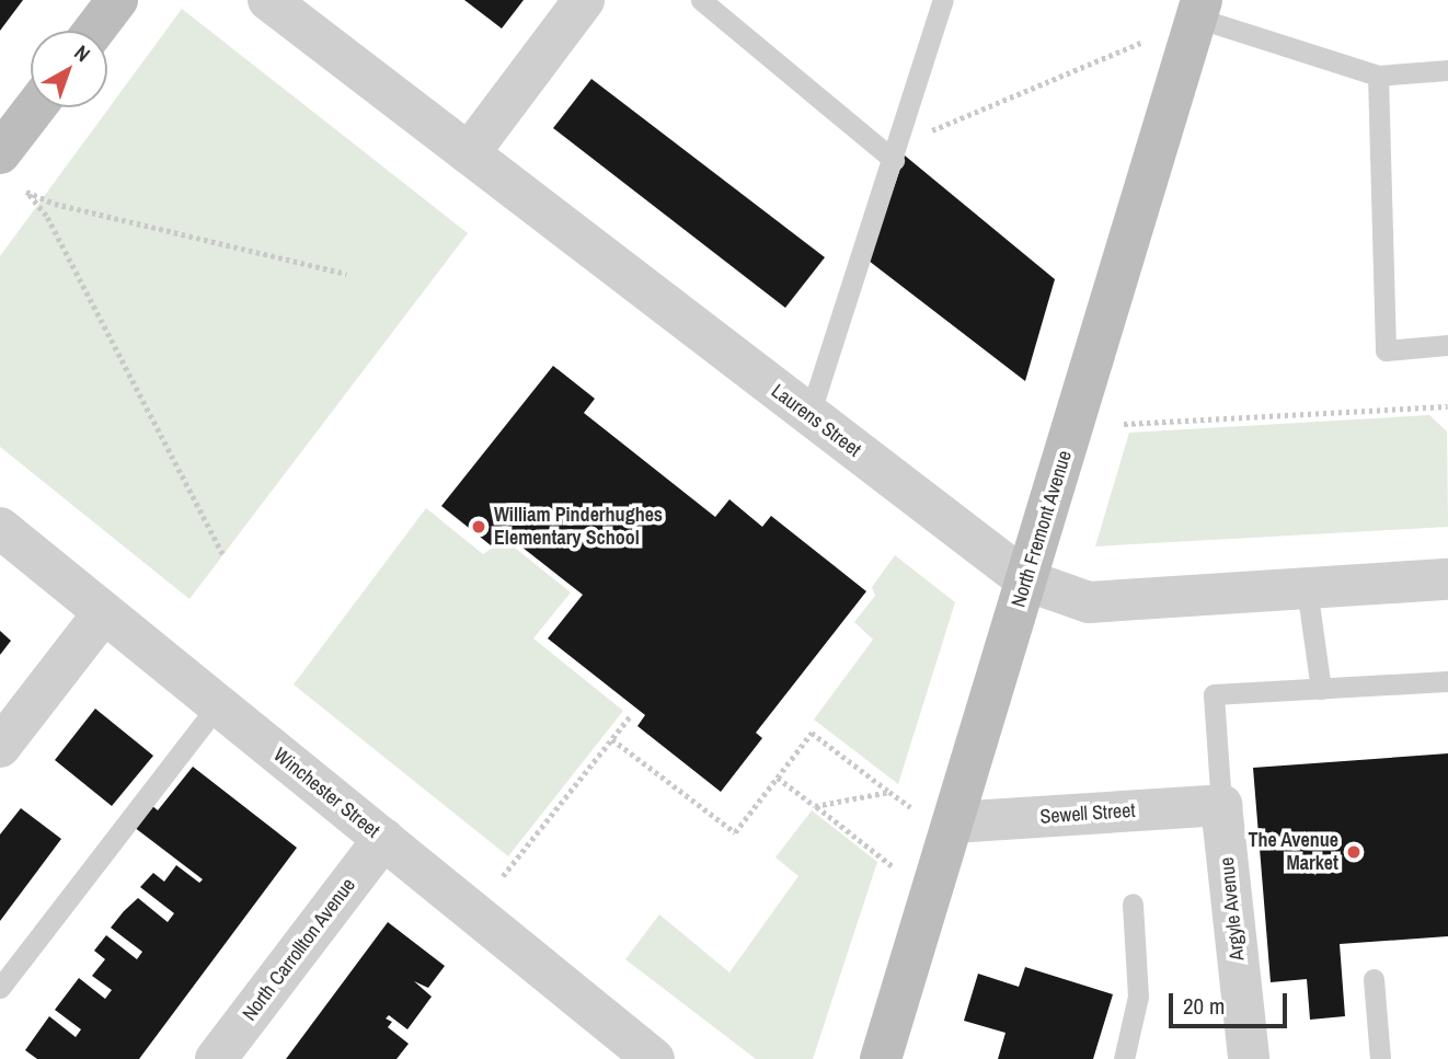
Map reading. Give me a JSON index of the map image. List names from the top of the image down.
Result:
{
  "streets": {
    "main road": ["North Fremont Avenue"],
    "street": [
      "Laurens Street",
      "Winchester Street",
      "Sewell Street",
      "Argyle Avenue",
      "North Carrollton Avenue"
    ]
  },
  "crossings": [
    ["Laurens Street", "North Fremont Avenue"],
    ["North Fremont Avenue", "Sewell Street"],
    ["Winchester Street", "North Carrollton Avenue"],
    ["Sewell Street", "Argyle Avenue"]
  ],
  "places": ["William Pinderhughes Elementary School", "The Avenue Market"],
  "scale_bar": "20 m",
  "north": "top right"
}
